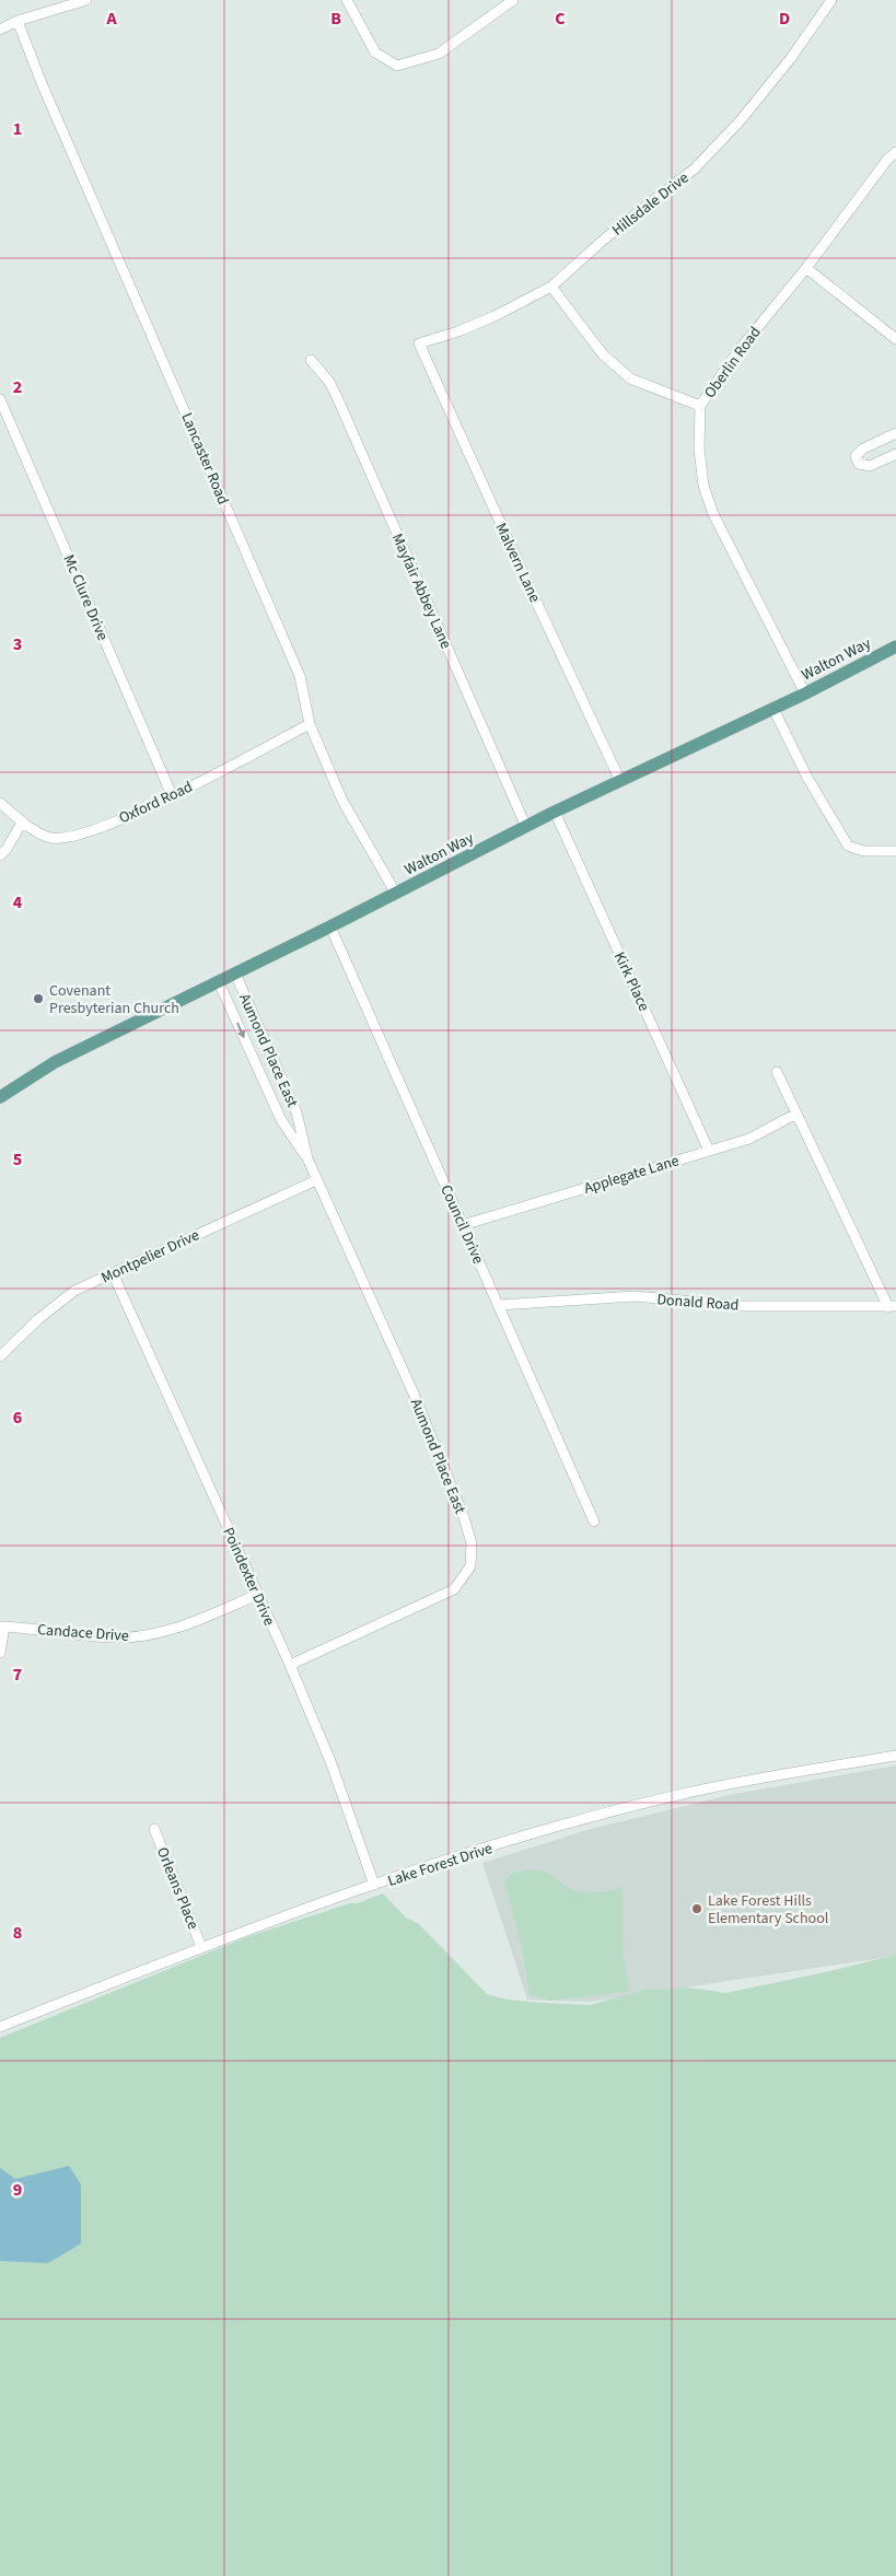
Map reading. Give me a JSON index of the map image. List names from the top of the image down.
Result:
{
  "streets": {
    "main road": ["Walton Way"],
    "street": [
      "Hillsdale Drive",
      "Oberlin Road",
      "Lancaster Road",
      "Malvern Lane",
      "Mayfair Abbey Lane",
      "Mc Clure Drive",
      "Oxford Road",
      "Kirk Place",
      "Aumond Place East",
      "Applegate Lane",
      "Council Drive",
      "Montpelier Drive",
      "Donald Road",
      "Poindexter Drive",
      "Candace Drive",
      "Lake Forest Drive",
      "Orleans Place"
    ]
  },
  "crossings": [
    ["Hillsdale Drive", "Malvern Lane"],
    ["Oberlin Road", "Walton Way"],
    ["Lancaster Road", "Walton Way"],
    ["Lancaster Road", "Oxford Road"],
    ["Malvern Lane", "Walton Way"],
    ["Mayfair Abbey Lane", "Walton Way"],
    ["Mc Clure Drive", "Oxford Road"],
    ["Walton Way", "Kirk Place"],
    ["Walton Way", "Aumond Place East"],
    ["Walton Way", "Council Drive"],
    ["Kirk Place", "Applegate Lane"],
    ["Aumond Place East", "Montpelier Drive"],
    ["Aumond Place East", "Poindexter Drive"],
    ["Applegate Lane", "Council Drive"],
    ["Council Drive", "Donald Road"],
    ["Montpelier Drive", "Poindexter Drive"],
    ["Poindexter Drive", "Candace Drive"],
    ["Poindexter Drive", "Lake Forest Drive"],
    ["Lake Forest Drive", "Orleans Place"]
  ],
  "places": ["Covenant Presbyterian Church", "Lake Forest Hills Elementary School"],
  "grid": {
    "columns": [
      "A",
      "B",
      "C",
      "D"
    ],
    "rows": [
      "1",
      "2",
      "3",
      "4",
      "5",
      "6",
      "7",
      "8",
      "9"
    ]
  }
}
